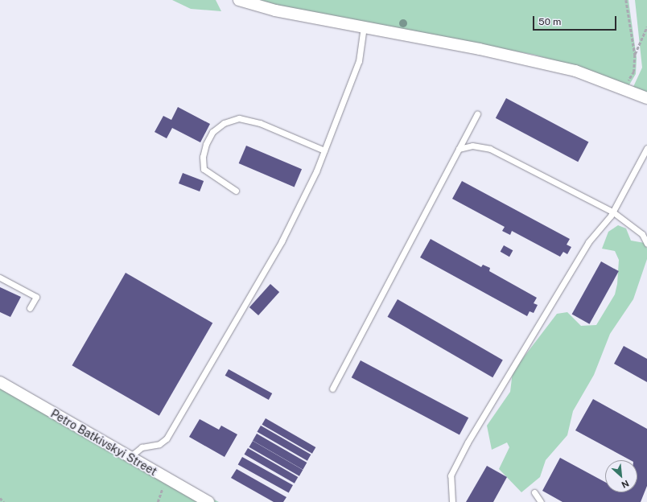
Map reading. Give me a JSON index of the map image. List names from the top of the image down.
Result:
{
  "streets": {
    "street": ["Petro Batkivskyi Street"]
  },
  "scale_bar": "50 m",
  "north": "bottom right"
}
